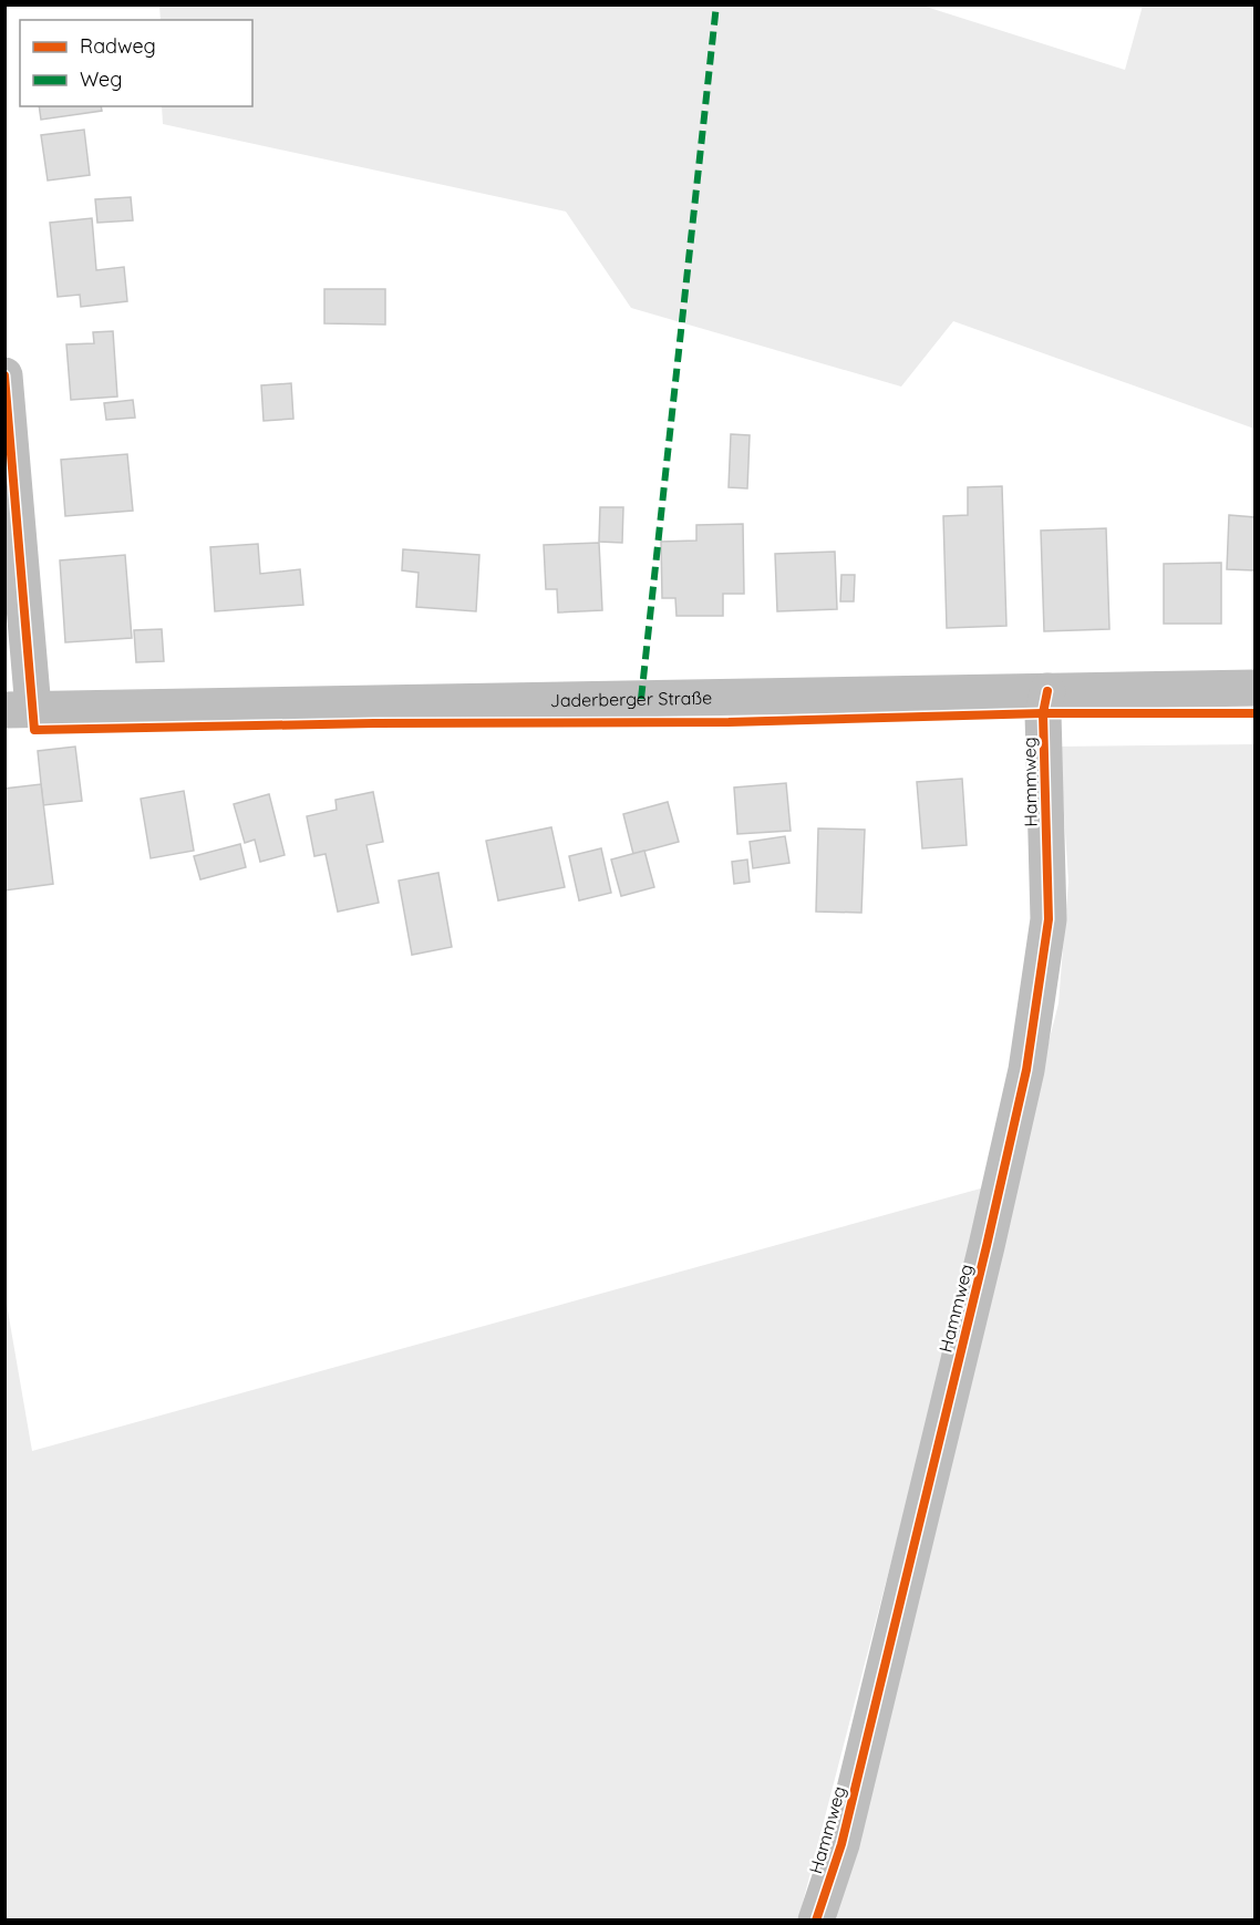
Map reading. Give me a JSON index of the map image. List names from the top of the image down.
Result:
{
  "streets": {
    "street": ["Jaderberger Straße", "Hammweg"]
  },
  "crossings": [
    ["Jaderberger Straße", "Hammweg"]
  ],
  "legend": ["Radweg", "Weg"]
}
